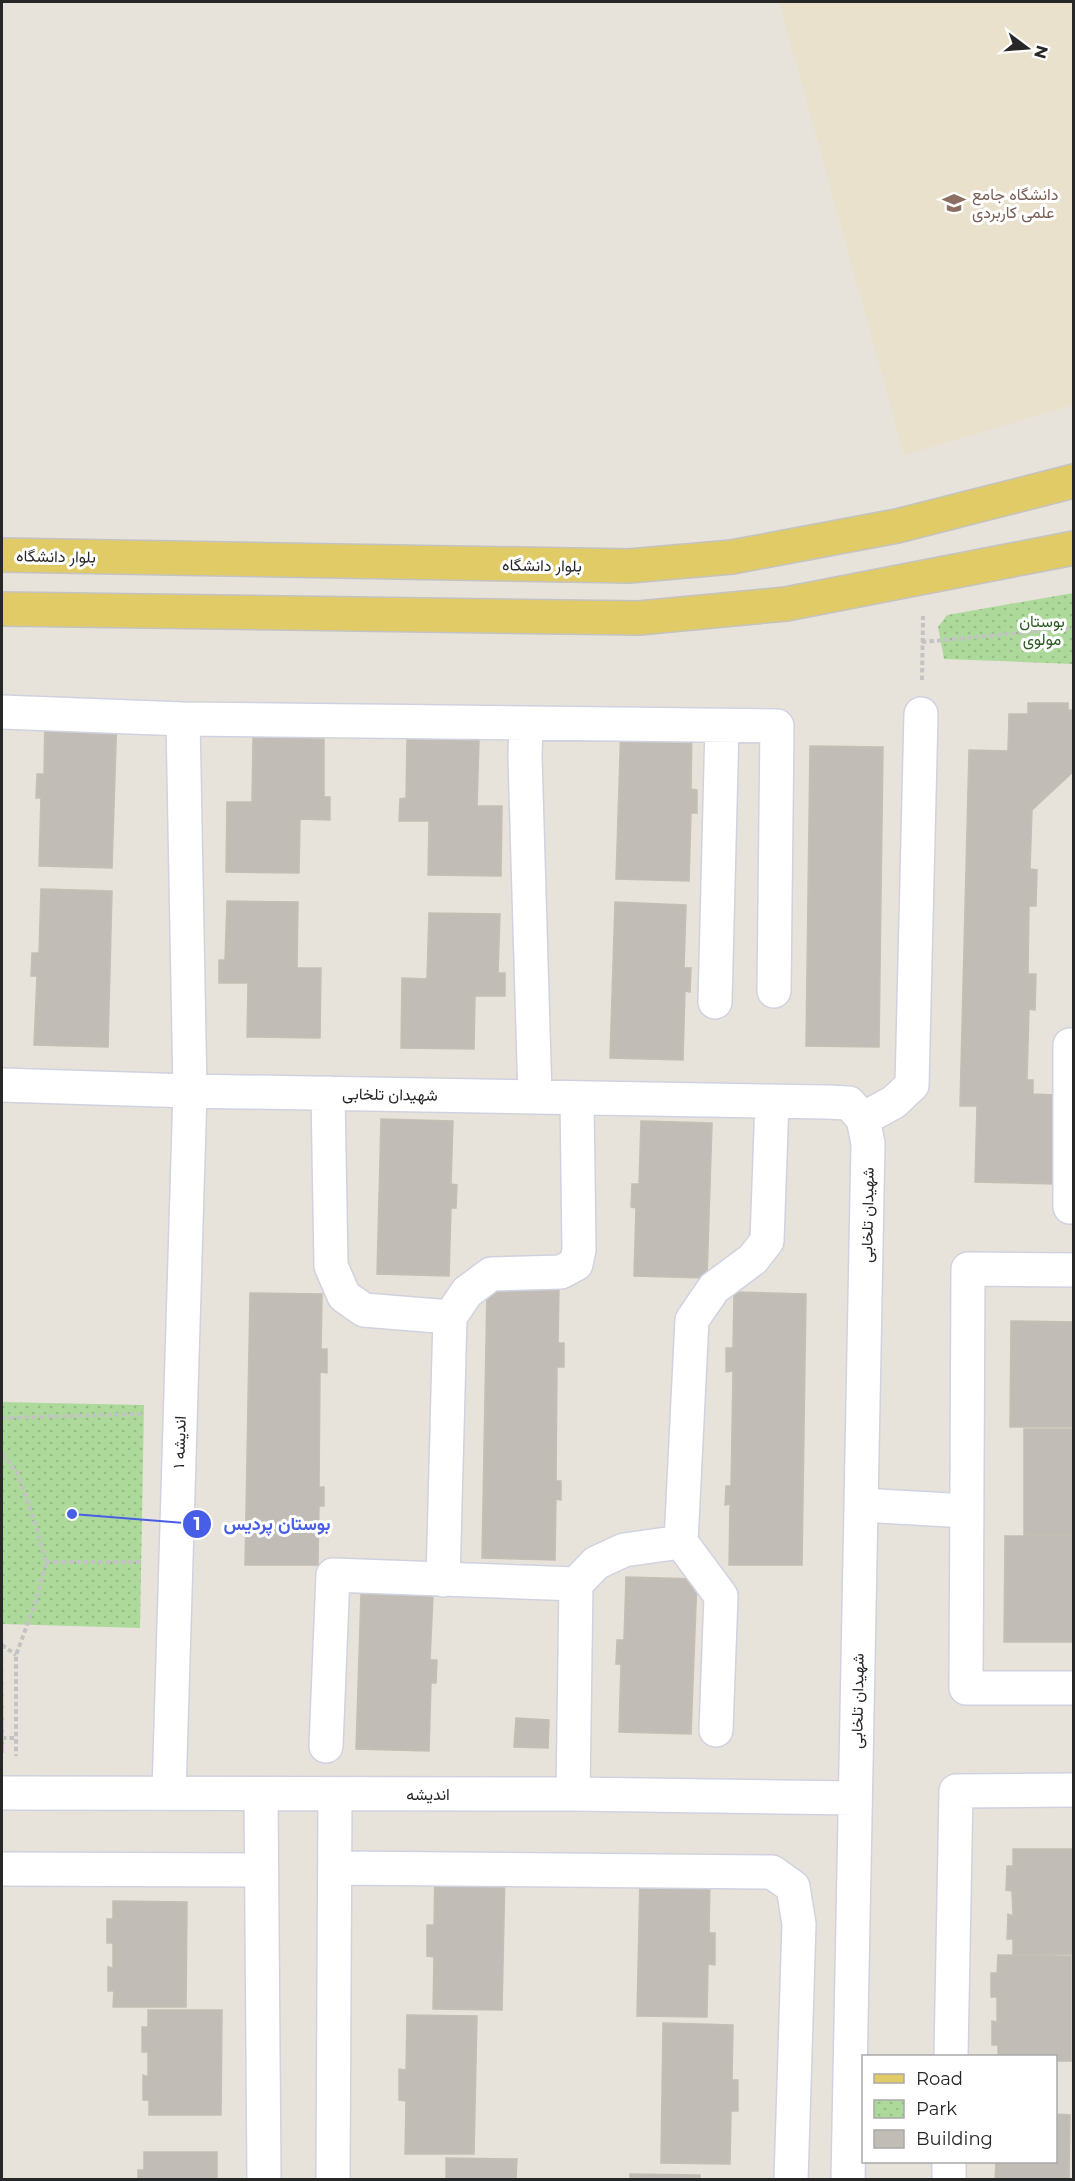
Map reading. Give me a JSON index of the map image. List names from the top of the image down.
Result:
{
  "streets": {
    "main road": ["بلوار دانشگاه"],
    "street": ["شهیدان تلخابی", "اندیشه ۱", "انديشه"]
  },
  "crossings": [
    ["شهیدان تلخابی", "اندیشه ۱"],
    ["شهیدان تلخابی", "انديشه"],
    ["اندیشه ۱", "انديشه"]
  ],
  "parks": ["بوستان مولوی"],
  "places": {
    "school or university": ["دانشگاه جامع علمی کاربردی"],
    "other": ["بوستان پردیس"]
  },
  "legend": ["Road", "Park", "Building"],
  "north": "right"
}
